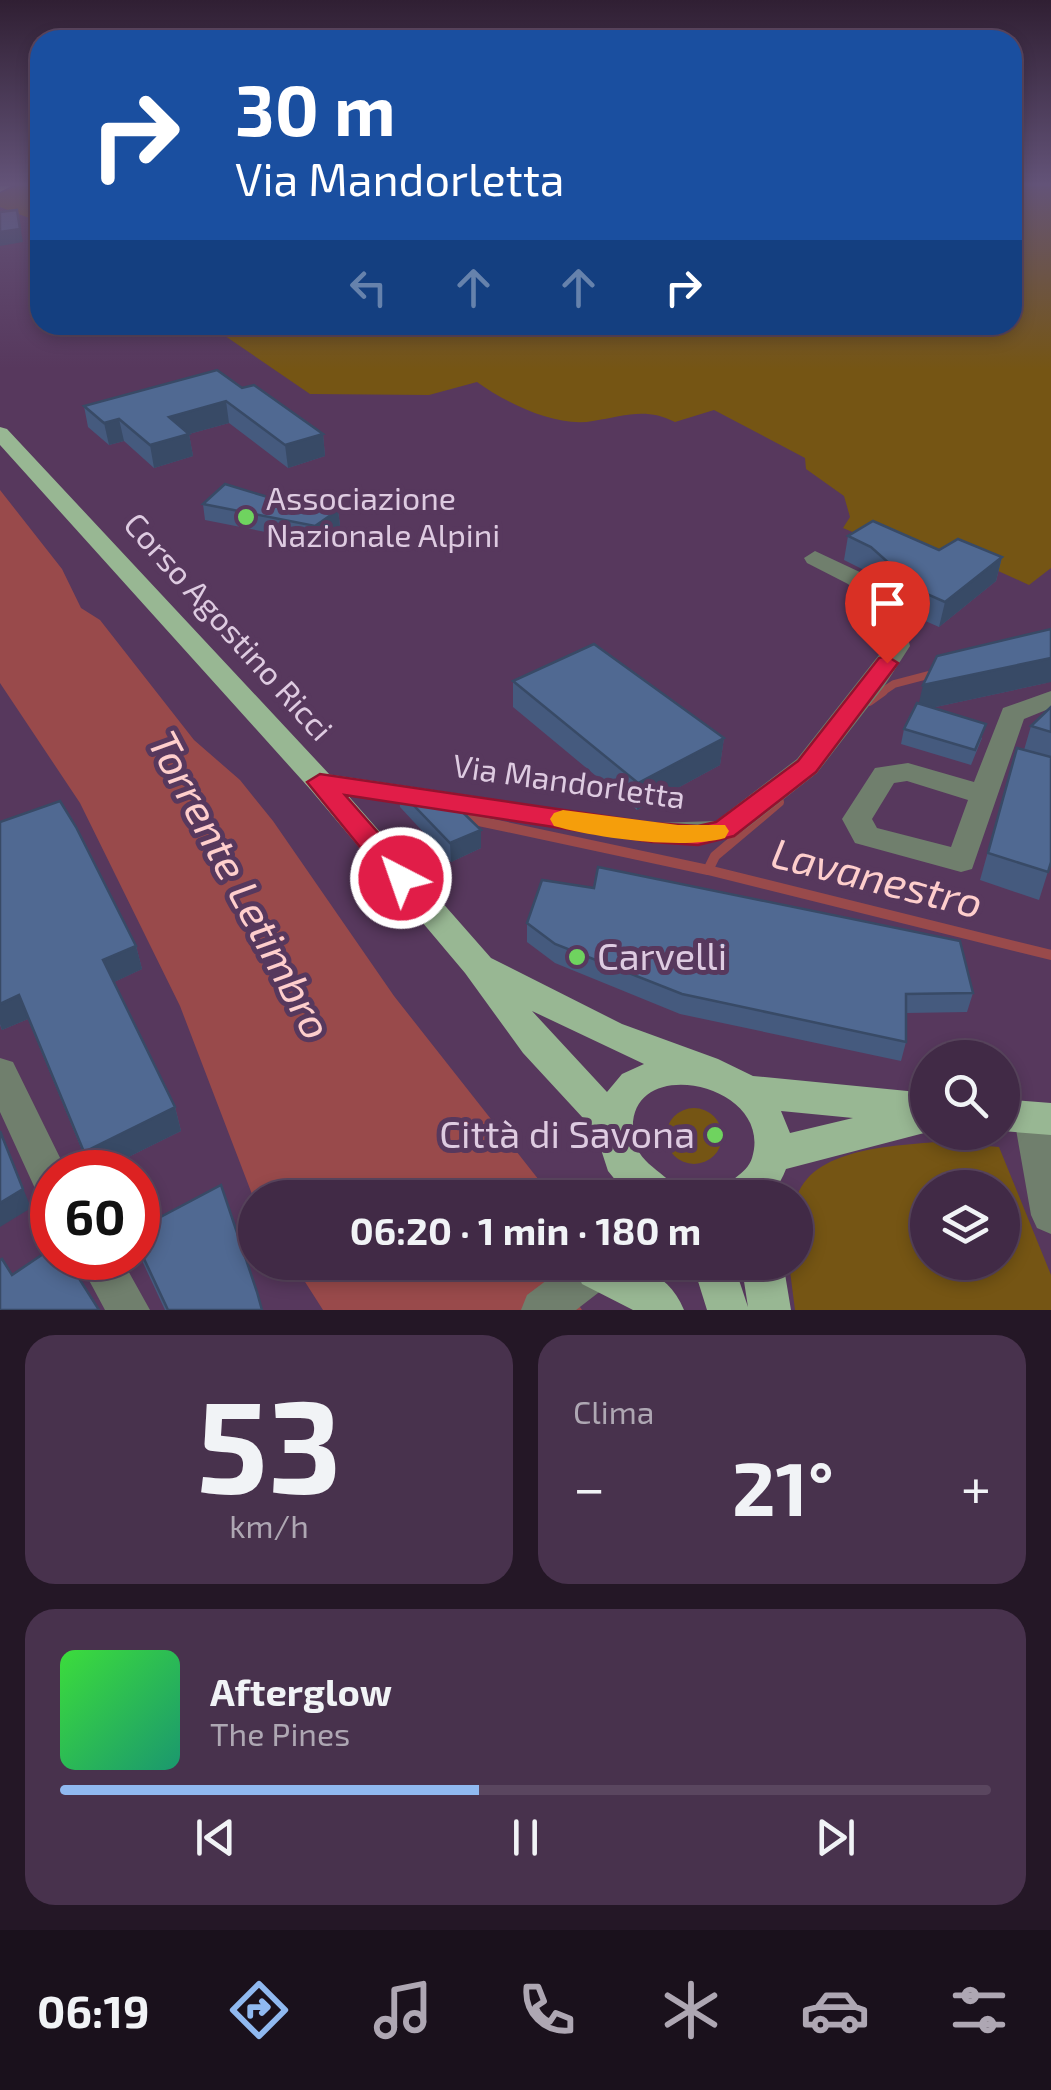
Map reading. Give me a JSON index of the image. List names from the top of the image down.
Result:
{
  "streets": {
    "main road": ["Corso Agostino Ricci"],
    "street": ["Via Mandorletta"]
  },
  "crossings": [
    ["Corso Agostino Ricci", "Via Mandorletta"]
  ],
  "water": ["Lavanestro", "Torrente Letimbro"],
  "places": ["Associazione Nazionale Alpini", "Carvelli", "Città di Savona"],
  "page": {
    "turn": ["30 m", "Via Mandorletta"],
    "limit": "60",
    "trip": "06:20 · 1 min · 180 m",
    "tile": [
      ["53", "km/h"],
      "Clima"
    ],
    "heat": ["−", "21°", "+"],
    "song": ["Afterglow", "The Pines"],
    "tabs": "06:19"
  }
}
